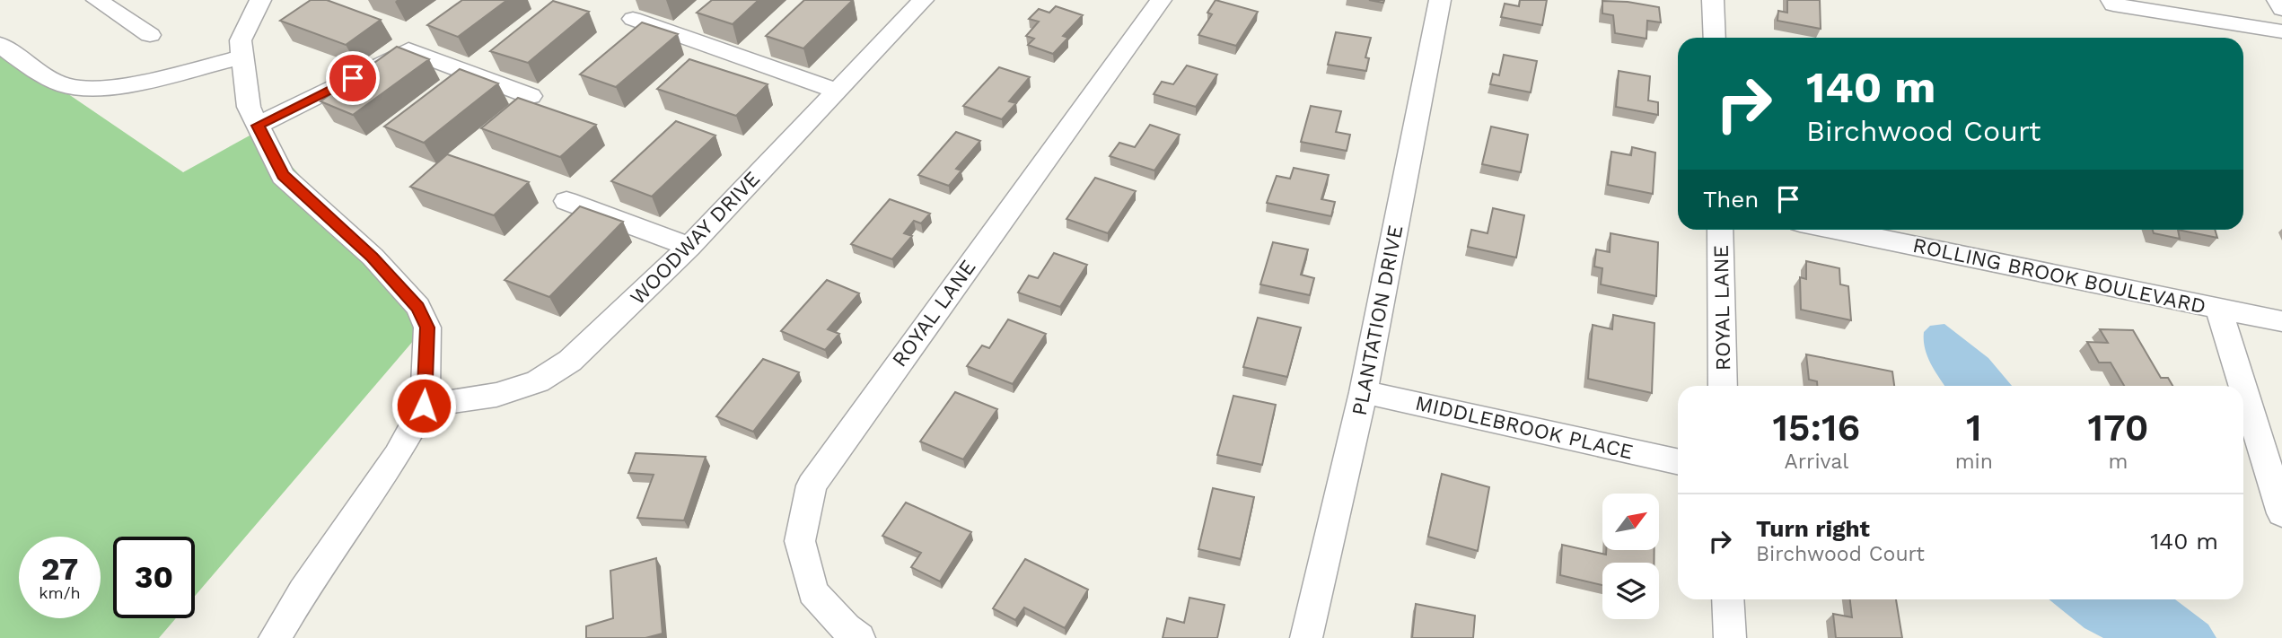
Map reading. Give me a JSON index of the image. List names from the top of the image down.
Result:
{
  "streets": {
    "street": [
      "WOODWAY DRIVE",
      "ROLLING BROOK BOULEVARD",
      "ROYAL LANE",
      "PLANTATION DRIVE",
      "MIDDLEBROOK PLACE"
    ]
  },
  "crossings": [
    ["PLANTATION DRIVE", "MIDDLEBROOK PLACE"]
  ],
  "north": "top right",
  "page": {
    "turn": ["140 m", "Birchwood Court"],
    "then": "Then",
    "eta": [
      "15:16",
      "Arrival",
      "1",
      "min",
      "170",
      "m"
    ],
    "list": [
      {
        "name": "Turn right",
        "note": "Birchwood Court",
        "value": "140 m"
      }
    ],
    "speed": "27 km/h",
    "limit": "30"
  }
}
